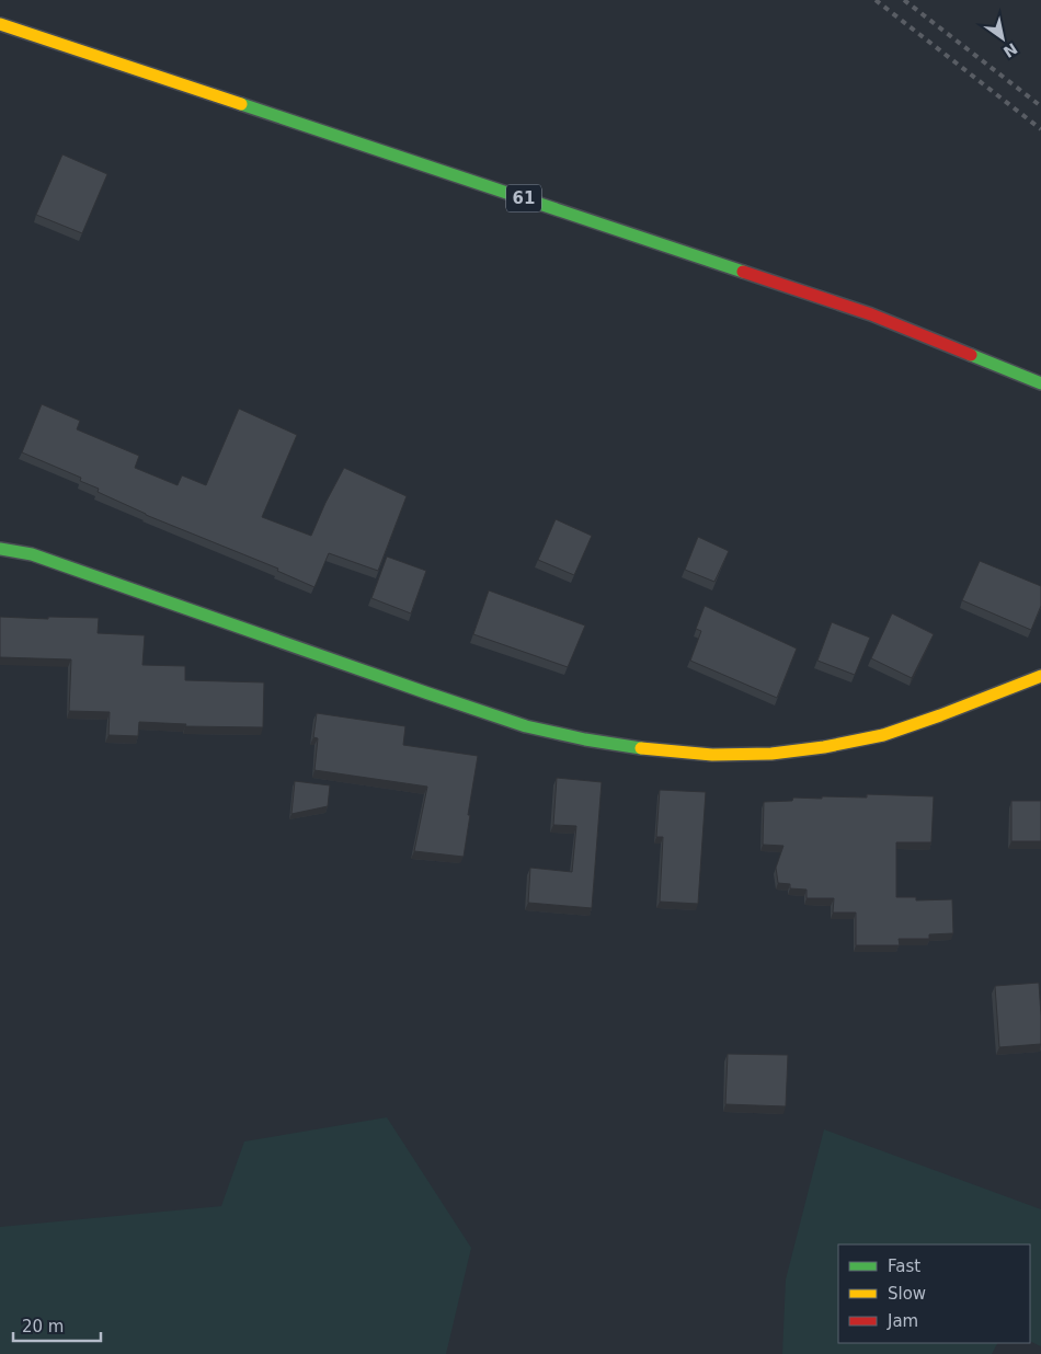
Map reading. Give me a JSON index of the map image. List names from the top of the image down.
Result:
{
  "streets": {
    "main road": ["61"]
  },
  "legend": ["Fast", "Slow", "Jam"],
  "scale_bar": "20 m",
  "north": "bottom right"
}
